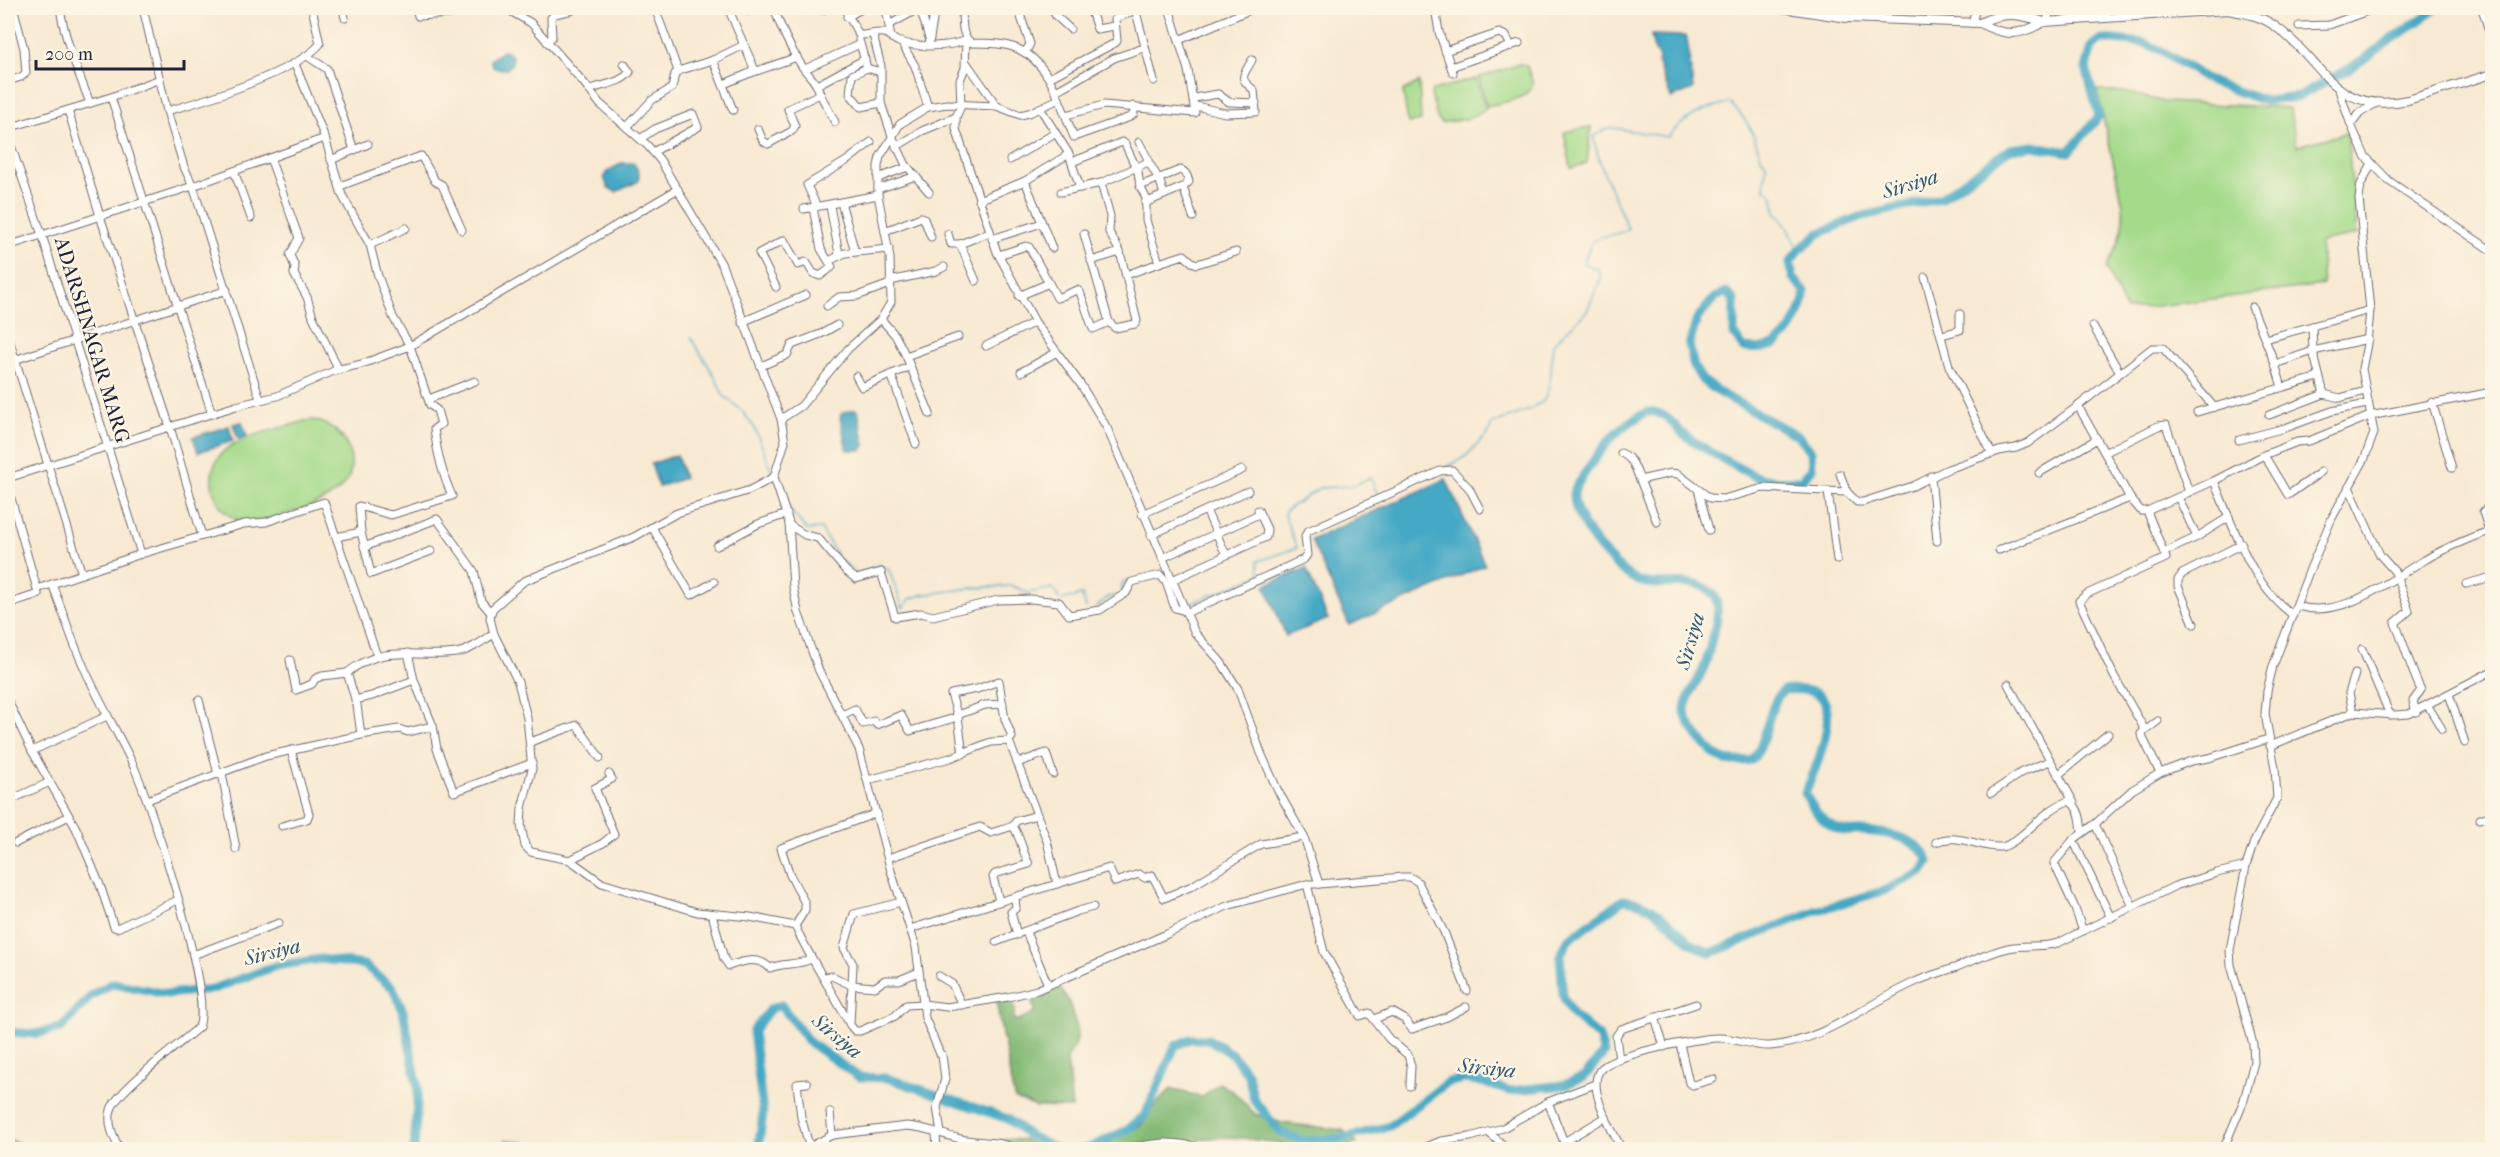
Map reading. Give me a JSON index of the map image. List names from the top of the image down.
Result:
{
  "streets": {
    "street": ["ADARSHNAGAR MARG"]
  },
  "water": ["Sirsiya"],
  "scale_bar": "200 m"
}
